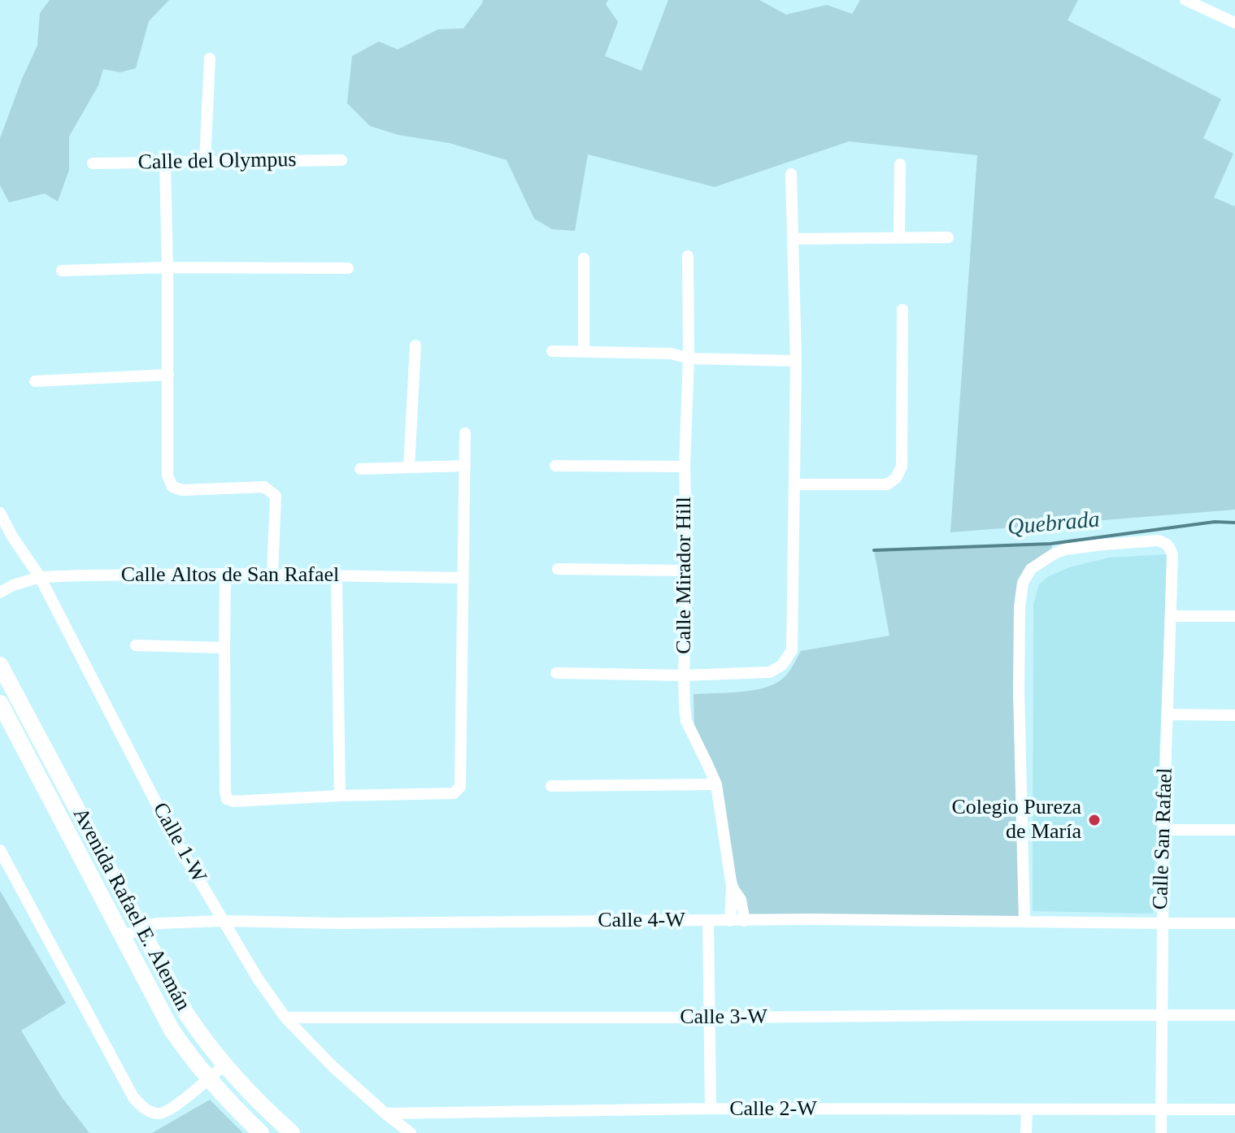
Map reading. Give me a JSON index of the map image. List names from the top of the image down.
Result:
{
  "streets": {
    "main road": ["Avenida Rafael E. Alemán"],
    "street": [
      "Calle del Olympus",
      "Calle Altos de San Rafael",
      "Calle Mirador Hill",
      "Calle San Rafael",
      "Calle 1-W",
      "Calle 4-W",
      "Calle 3-W",
      "Calle 2-W"
    ]
  },
  "crossings": [
    ["Calle Altos de San Rafael", "Calle 1-W"],
    ["Calle Mirador Hill", "Calle 4-W"],
    ["Calle San Rafael", "Calle 4-W"],
    ["Calle San Rafael", "Calle 3-W"],
    ["Calle San Rafael", "Calle 2-W"],
    ["Calle 1-W", "Calle 4-W"],
    ["Calle 1-W", "Calle 3-W"],
    ["Calle 1-W", "Calle 2-W"],
    ["Avenida Rafael E. Alemán", "Calle 4-W"]
  ],
  "water": ["Quebrada"],
  "places": ["Colegio Pureza de María"]
}
